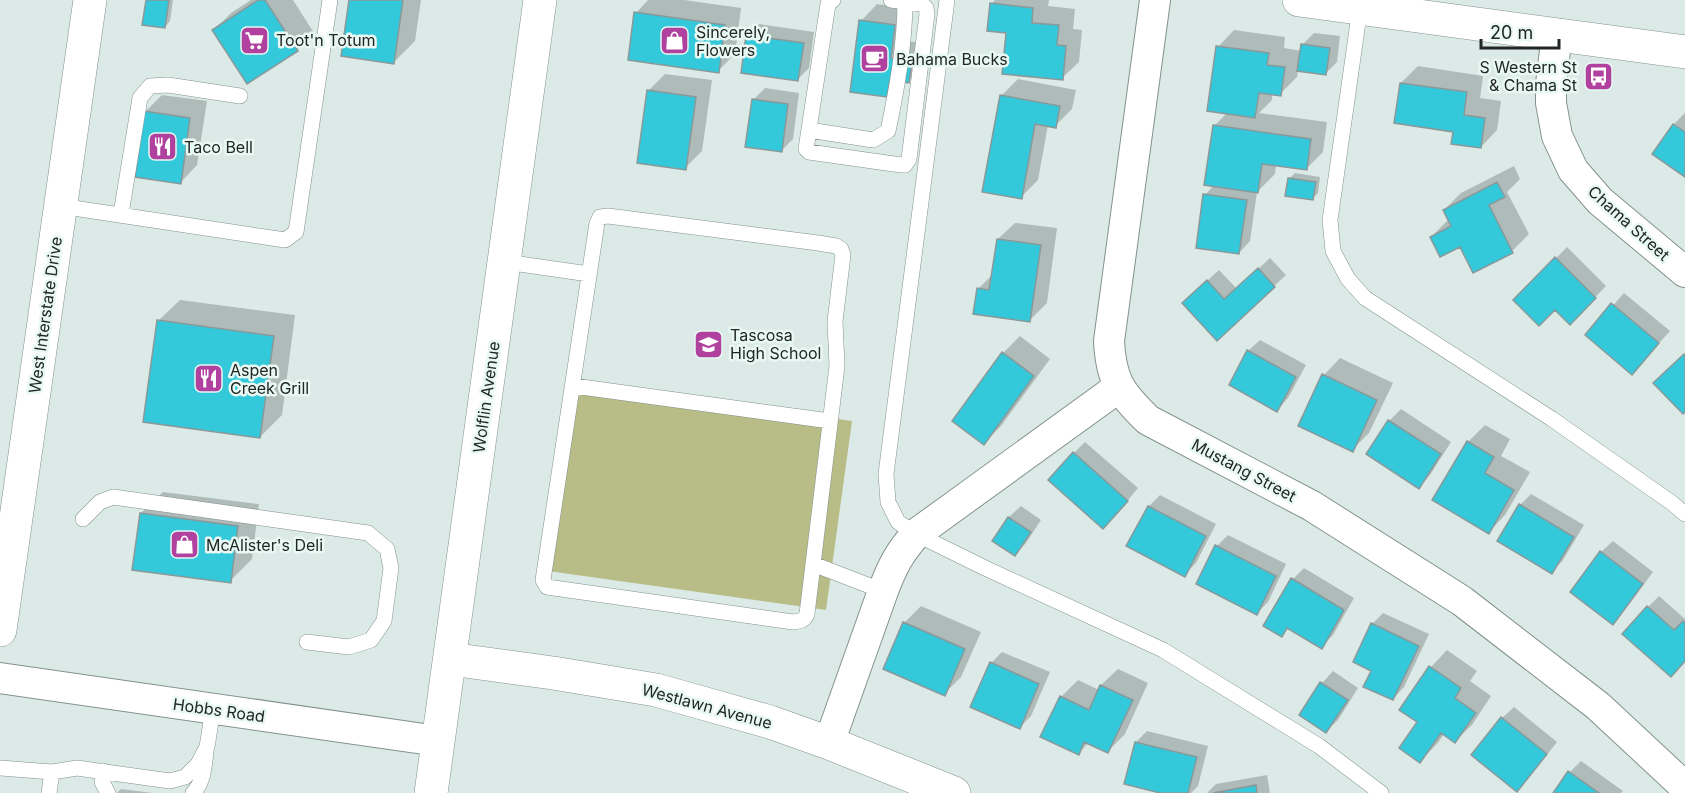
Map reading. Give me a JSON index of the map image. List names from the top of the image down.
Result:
{
  "streets": {
    "main road": ["West Interstate Drive", "Wolflin Avenue", "Westlawn Avenue"],
    "street": ["Chama Street", "Mustang Street", "Hobbs Road"]
  },
  "crossings": [
    ["Wolflin Avenue", "Westlawn Avenue"],
    ["Wolflin Avenue", "Hobbs Road"]
  ],
  "places": {
    "supermarket": ["Toot'n Totum"],
    "shop": ["Sincerely, Flowers", "McAlister's Deli"],
    "cafe": ["Bahama Bucks"],
    "bus stop": ["S Western St & Chama St"],
    "restaurant": ["Taco Bell", "Aspen Creek Grill"],
    "school or university": ["Tascosa High School"]
  },
  "scale_bar": "20 m"
}
